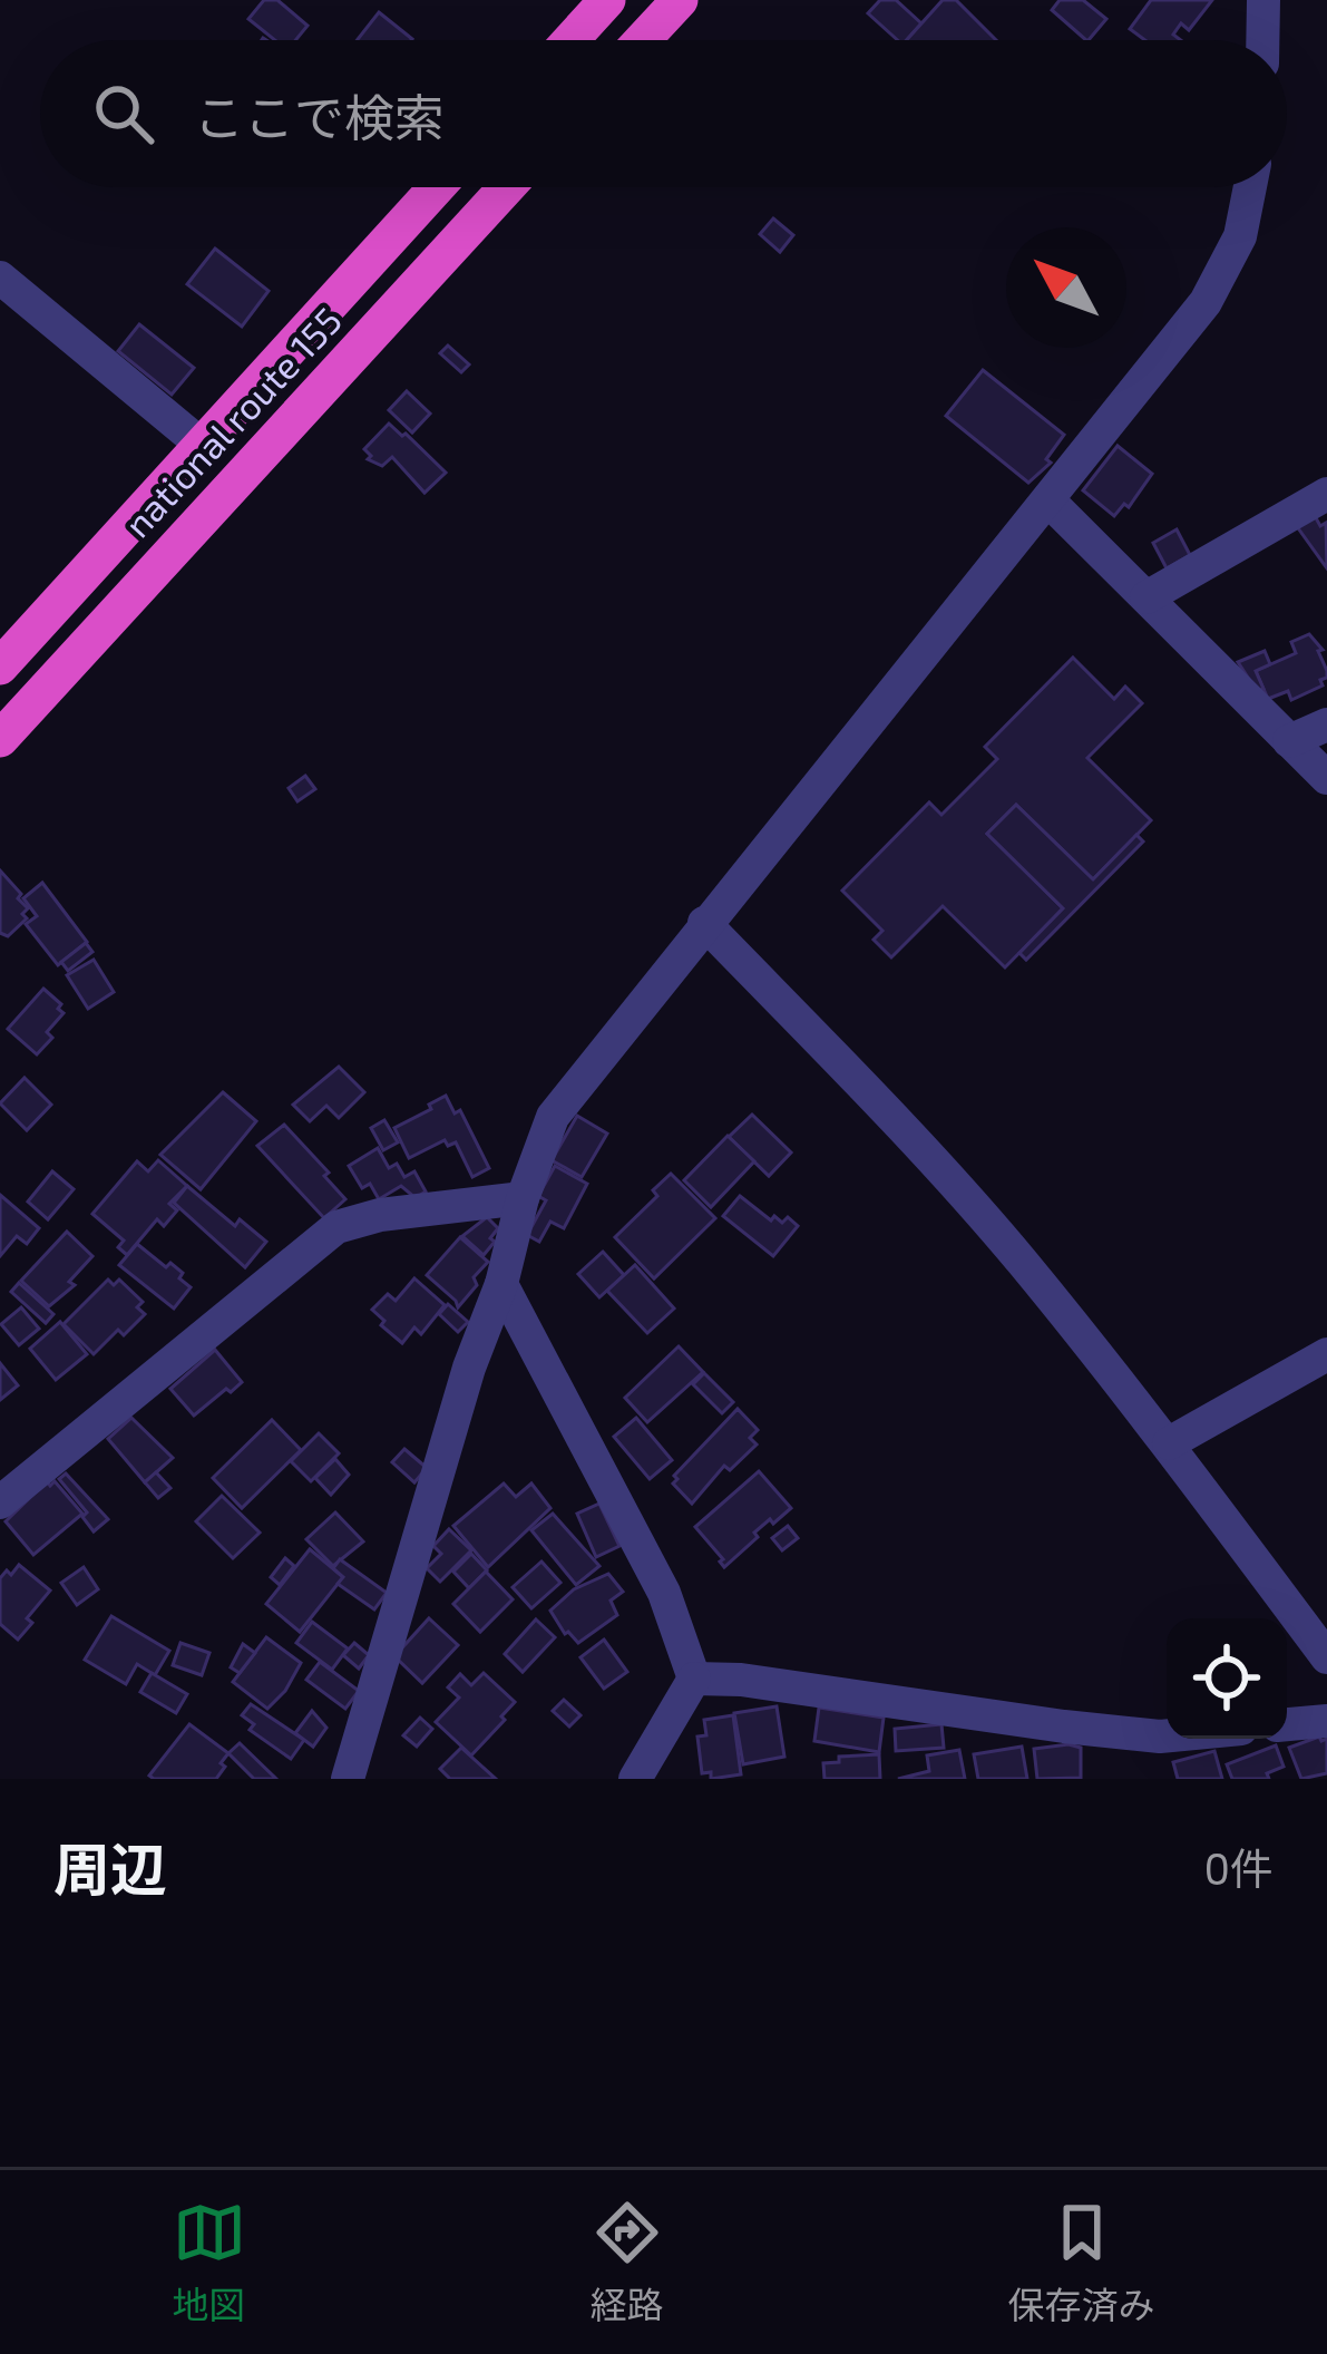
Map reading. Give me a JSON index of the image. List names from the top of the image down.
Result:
{
  "streets": {
    "highway": ["national route 155"]
  },
  "north": "top left",
  "page": {
    "search": "ここで検索",
    "heading": ["周辺", "0件"],
    "nav": ["地図", "経路", "保存済み"]
  }
}
